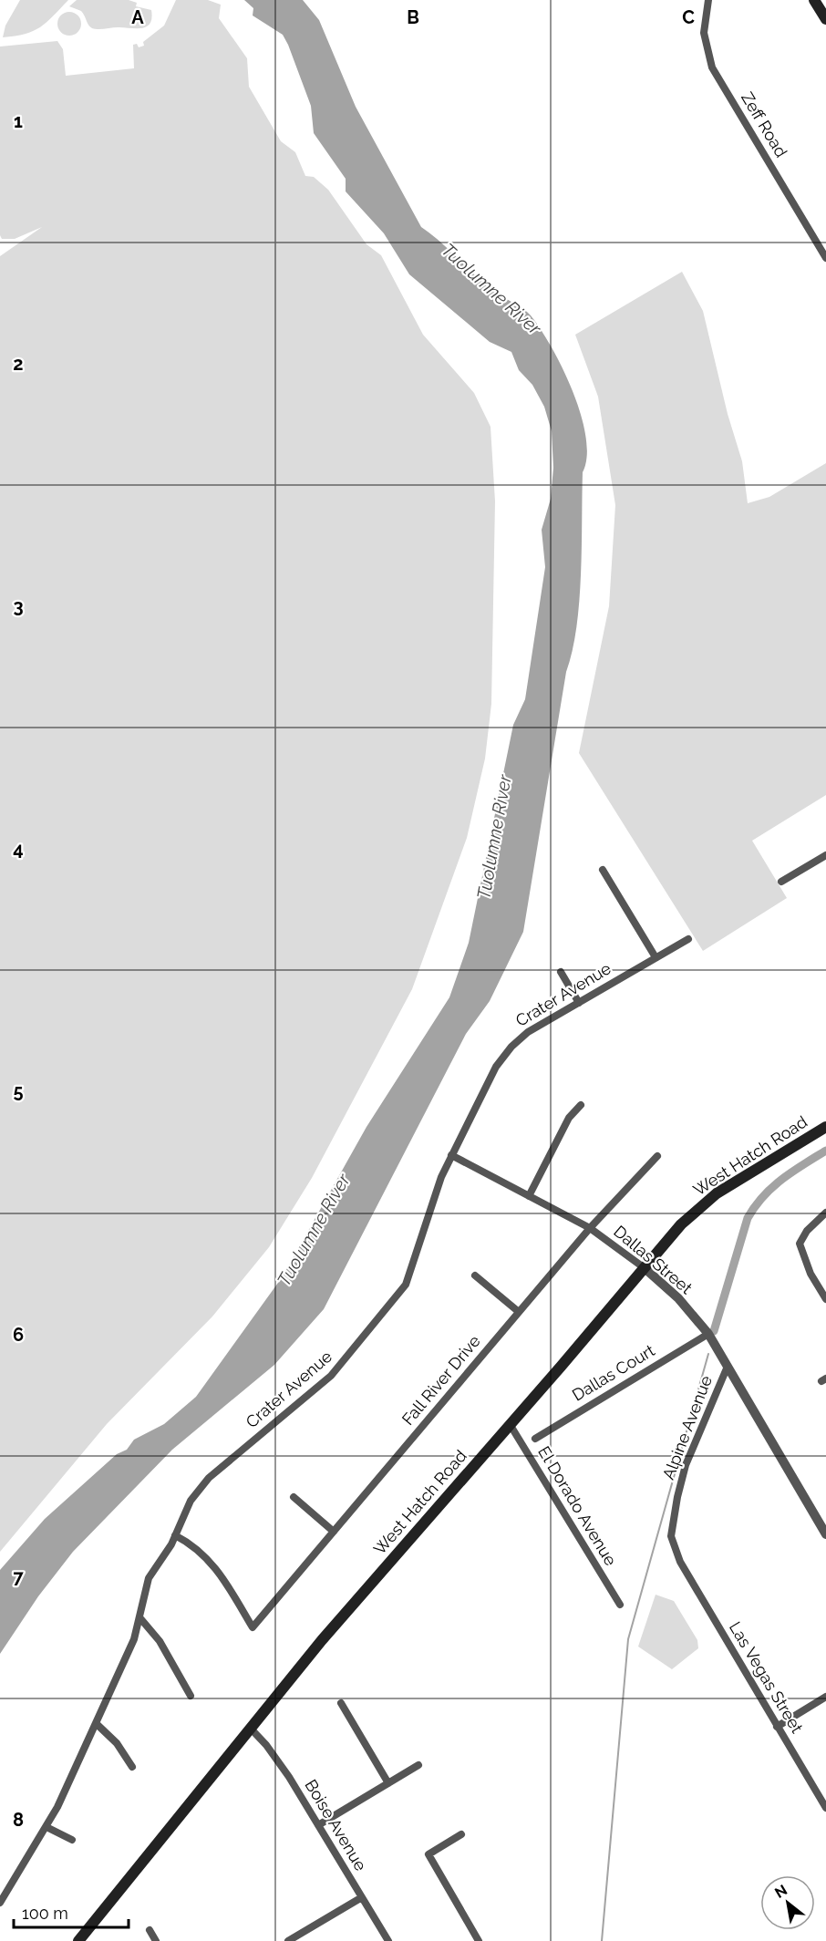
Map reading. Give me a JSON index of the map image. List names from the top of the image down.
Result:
{
  "streets": {
    "main road": ["West Hatch Road"],
    "street": [
      "Zeff Road",
      "Crater Avenue",
      "Dallas Street",
      "Dallas Court",
      "Fall River Drive",
      "Alpine Avenue",
      "El Dorado Avenue",
      "Las Vegas Street",
      "Boise Avenue"
    ]
  },
  "crossings": [
    ["Crater Avenue", "Dallas Street"],
    ["Crater Avenue", "Fall River Drive"],
    ["West Hatch Road", "Dallas Street"],
    ["West Hatch Road", "El Dorado Avenue"],
    ["West Hatch Road", "Boise Avenue"],
    ["Dallas Street", "Dallas Court"],
    ["Dallas Street", "Fall River Drive"],
    ["Dallas Street", "Alpine Avenue"],
    ["Alpine Avenue", "Las Vegas Street"]
  ],
  "water": ["Tuolumne River"],
  "scale_bar": "100 m",
  "north": "top left",
  "grid": {
    "columns": ["A", "B", "C"],
    "rows": [
      "1",
      "2",
      "3",
      "4",
      "5",
      "6",
      "7",
      "8"
    ]
  }
}
